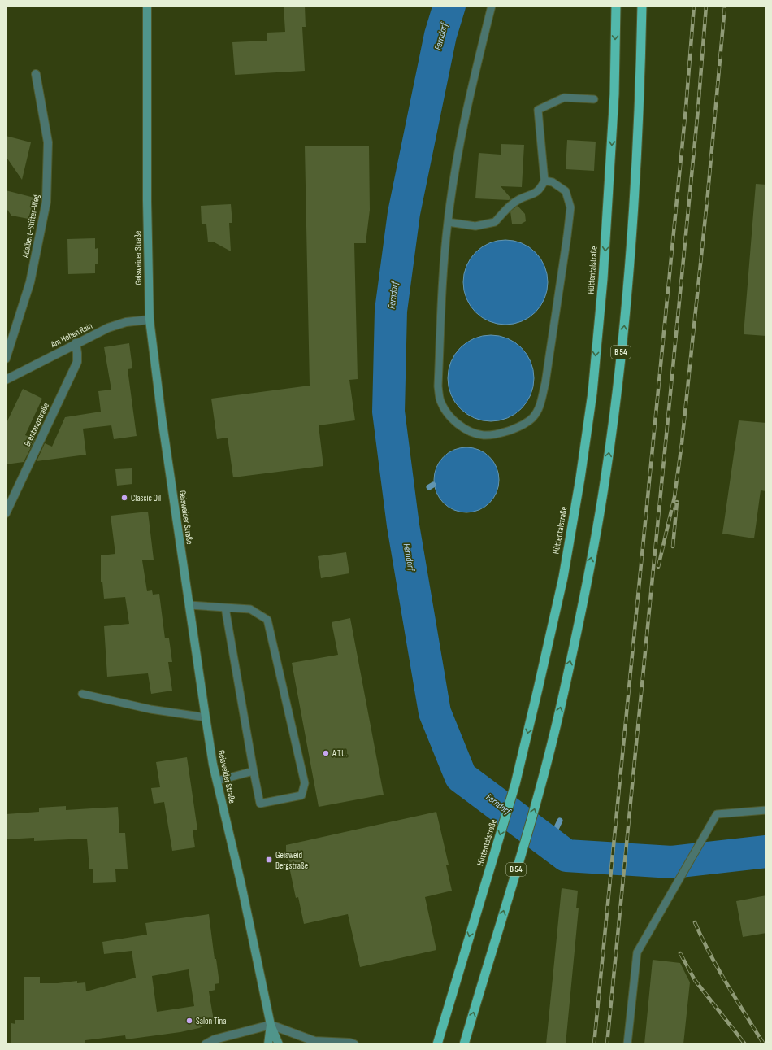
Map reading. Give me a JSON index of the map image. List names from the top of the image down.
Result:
{
  "streets": {
    "highway": ["Hüttentalstraße", "B 54"],
    "main road": ["Geisweider Straße"],
    "street": ["Adalbert-Stifter-Weg", "Am Hohen Rain", "Brentanostraße"]
  },
  "crossings": [
    ["Geisweider Straße", "Am Hohen Rain"],
    ["Am Hohen Rain", "Brentanostraße"]
  ],
  "water": ["Ferndorf"],
  "places": {
    "other": ["Classic Oil", "A.T.U.", "Salon Tina"],
    "transit": ["Geisweid Bergstraße"]
  }
}
